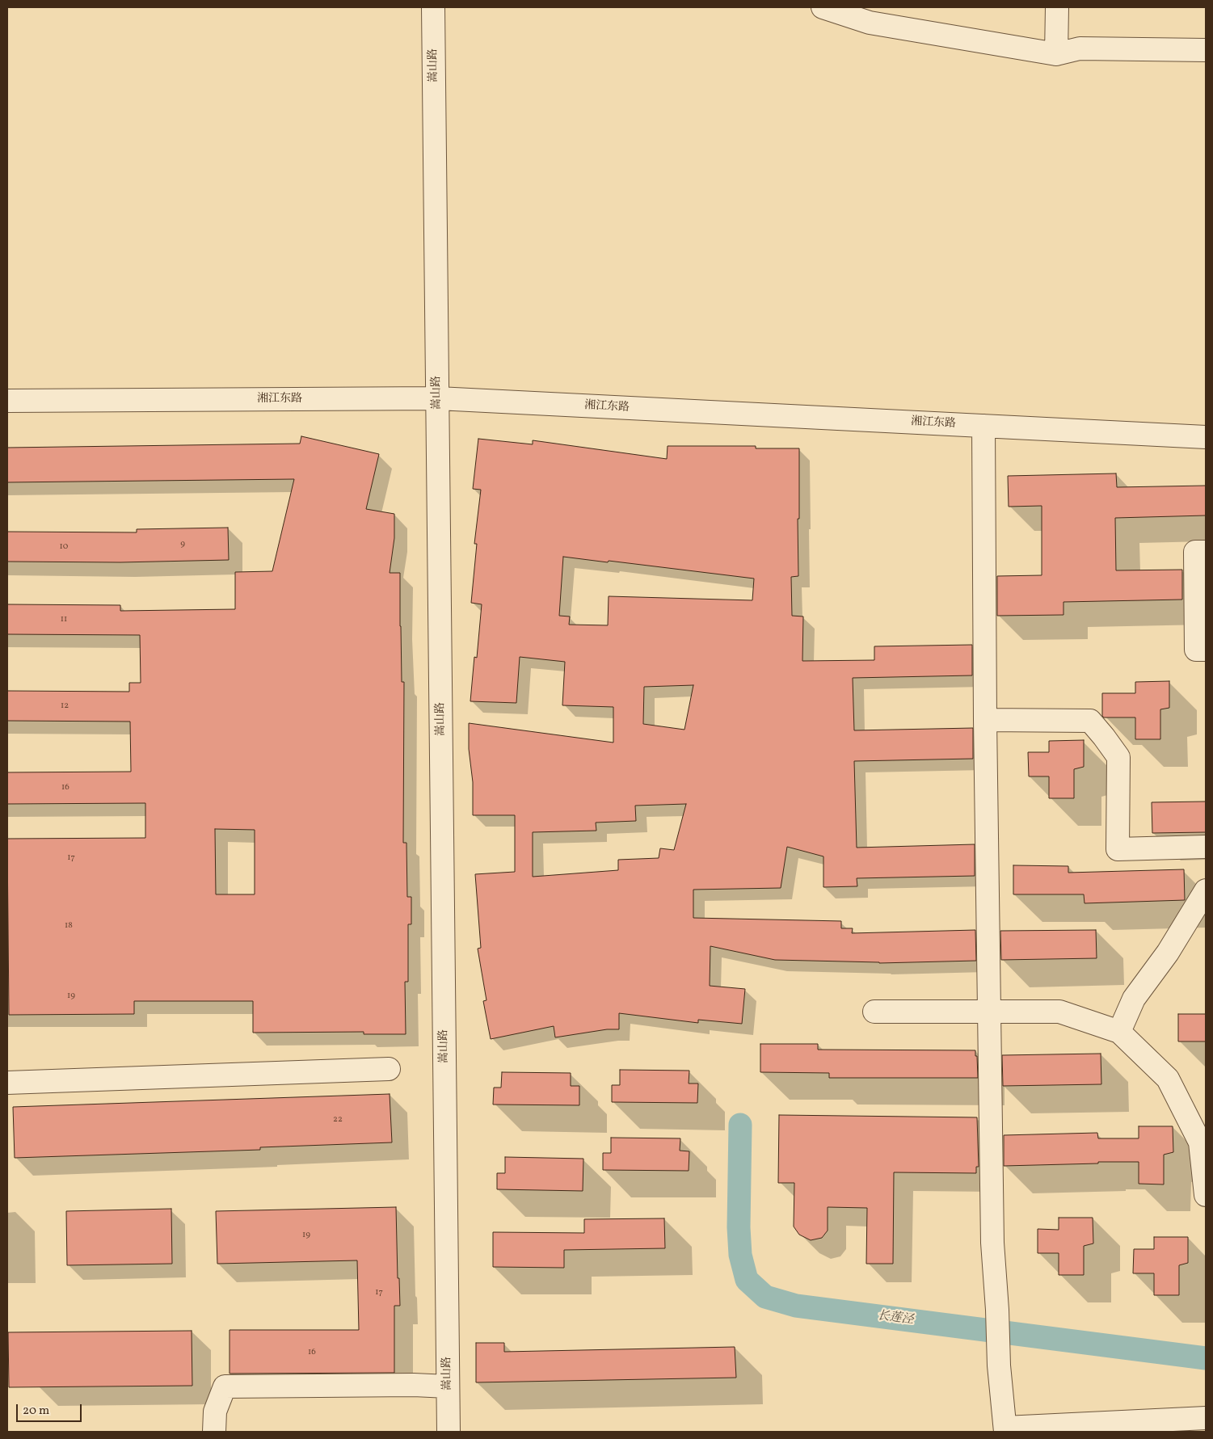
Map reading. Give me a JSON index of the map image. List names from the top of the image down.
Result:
{
  "streets": {
    "street": ["嵩山路", "湘江东路"]
  },
  "crossings": [
    ["嵩山路", "湘江东路"]
  ],
  "water": ["长莲泾"],
  "house_numbers": [
    "9",
    "10",
    "11",
    "12",
    "16",
    "17",
    "18",
    "19",
    "22",
    "19",
    "17",
    "16"
  ],
  "scale_bar": "20 m"
}
